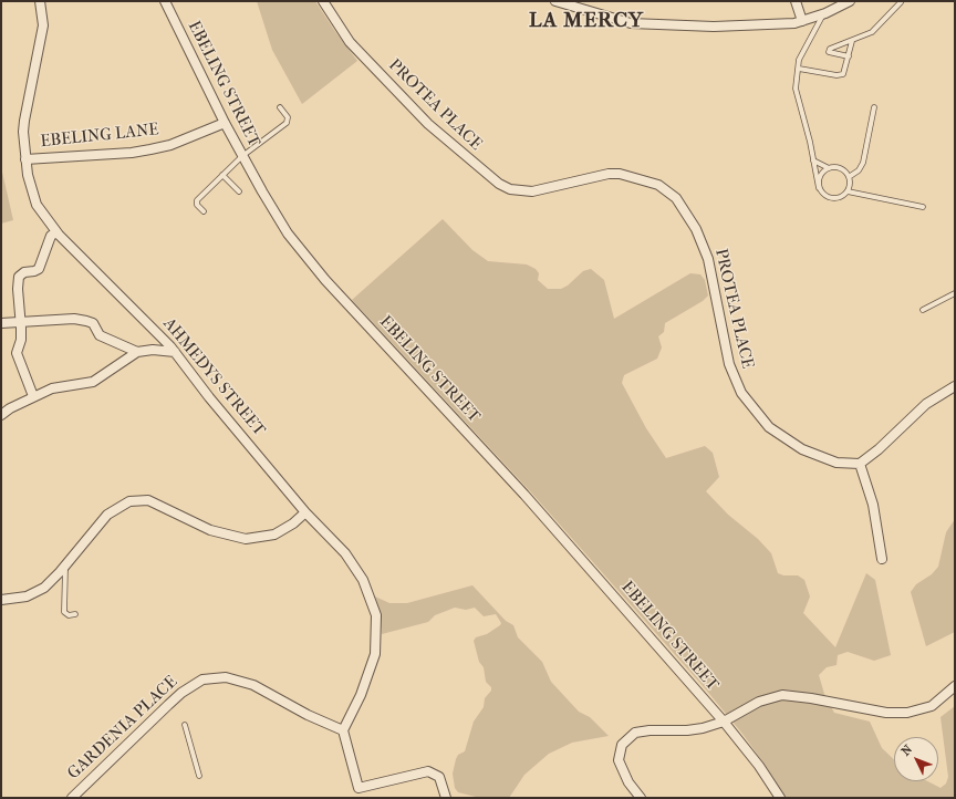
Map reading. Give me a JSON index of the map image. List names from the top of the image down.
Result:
{
  "streets": {
    "street": [
      "EBELING STREET",
      "PROTEA PLACE",
      "EBELING LANE",
      "AHMEDYS STREET",
      "GARDENIA PLACE"
    ]
  },
  "crossings": [
    ["EBELING STREET", "EBELING LANE"],
    ["EBELING LANE", "AHMEDYS STREET"],
    ["AHMEDYS STREET", "GARDENIA PLACE"]
  ],
  "districts": ["LA MERCY"],
  "north": "top left"
}
